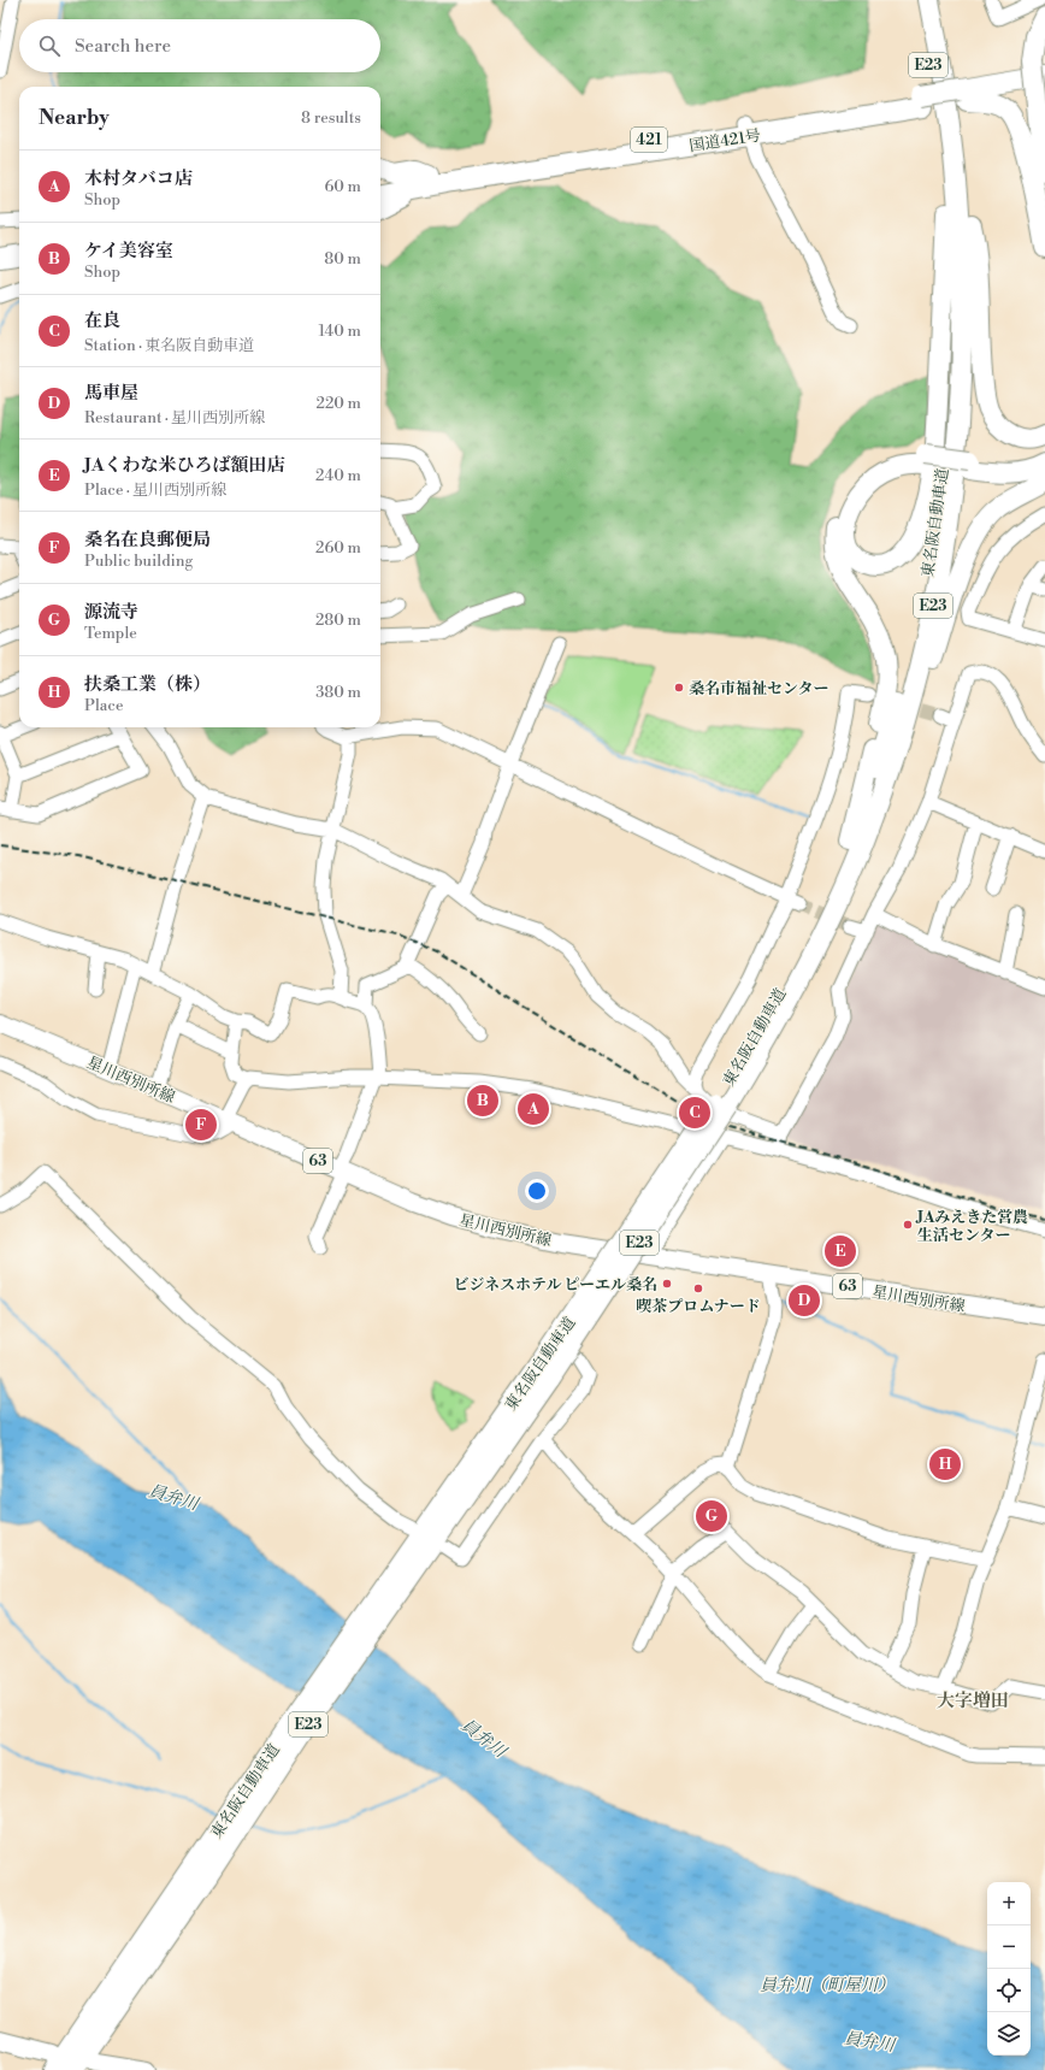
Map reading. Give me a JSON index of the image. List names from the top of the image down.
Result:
{
  "streets": {
    "highway": [
      "E23",
      "421",
      "国道421号",
      "東名阪自動車道"
    ],
    "main road": ["星川西別所線", "63"]
  },
  "districts": ["大字増田"],
  "water": ["員弁川", "員弁川（町屋川）"],
  "places": [
    "桑名市福祉センター",
    "JAみえきた営農 生活センター",
    "ビジネスホテル ピーエル桑名",
    "喫茶プロムナード"
  ],
  "page": {
    "search": "Search here",
    "heading": ["Nearby", "8 results"],
    "list": [
      {
        "mark": "A",
        "name": "木村タバコ店",
        "note": "Shop",
        "value": "60 m"
      },
      {
        "mark": "B",
        "name": "ケイ美容室",
        "note": "Shop",
        "value": "80 m"
      },
      {
        "mark": "C",
        "name": "在良",
        "note": "Station · 東名阪自動車道",
        "value": "140 m"
      },
      {
        "mark": "D",
        "name": "馬車屋",
        "note": "Restaurant · 星川西別所線",
        "value": "220 m"
      },
      {
        "mark": "E",
        "name": "JAくわな米ひろば額田店",
        "note": "Place · 星川西別所線",
        "value": "240 m"
      },
      {
        "mark": "F",
        "name": "桑名在良郵便局",
        "note": "Public building",
        "value": "260 m"
      },
      {
        "mark": "G",
        "name": "源流寺",
        "note": "Temple",
        "value": "280 m"
      },
      {
        "mark": "H",
        "name": "扶桑工業（株）",
        "note": "Place",
        "value": "380 m"
      }
    ],
    "pins": [
      "B",
      "A",
      "C",
      "F",
      "E",
      "D",
      "H",
      "G"
    ],
    "map_buttons": ["+", "−"]
  }
}
